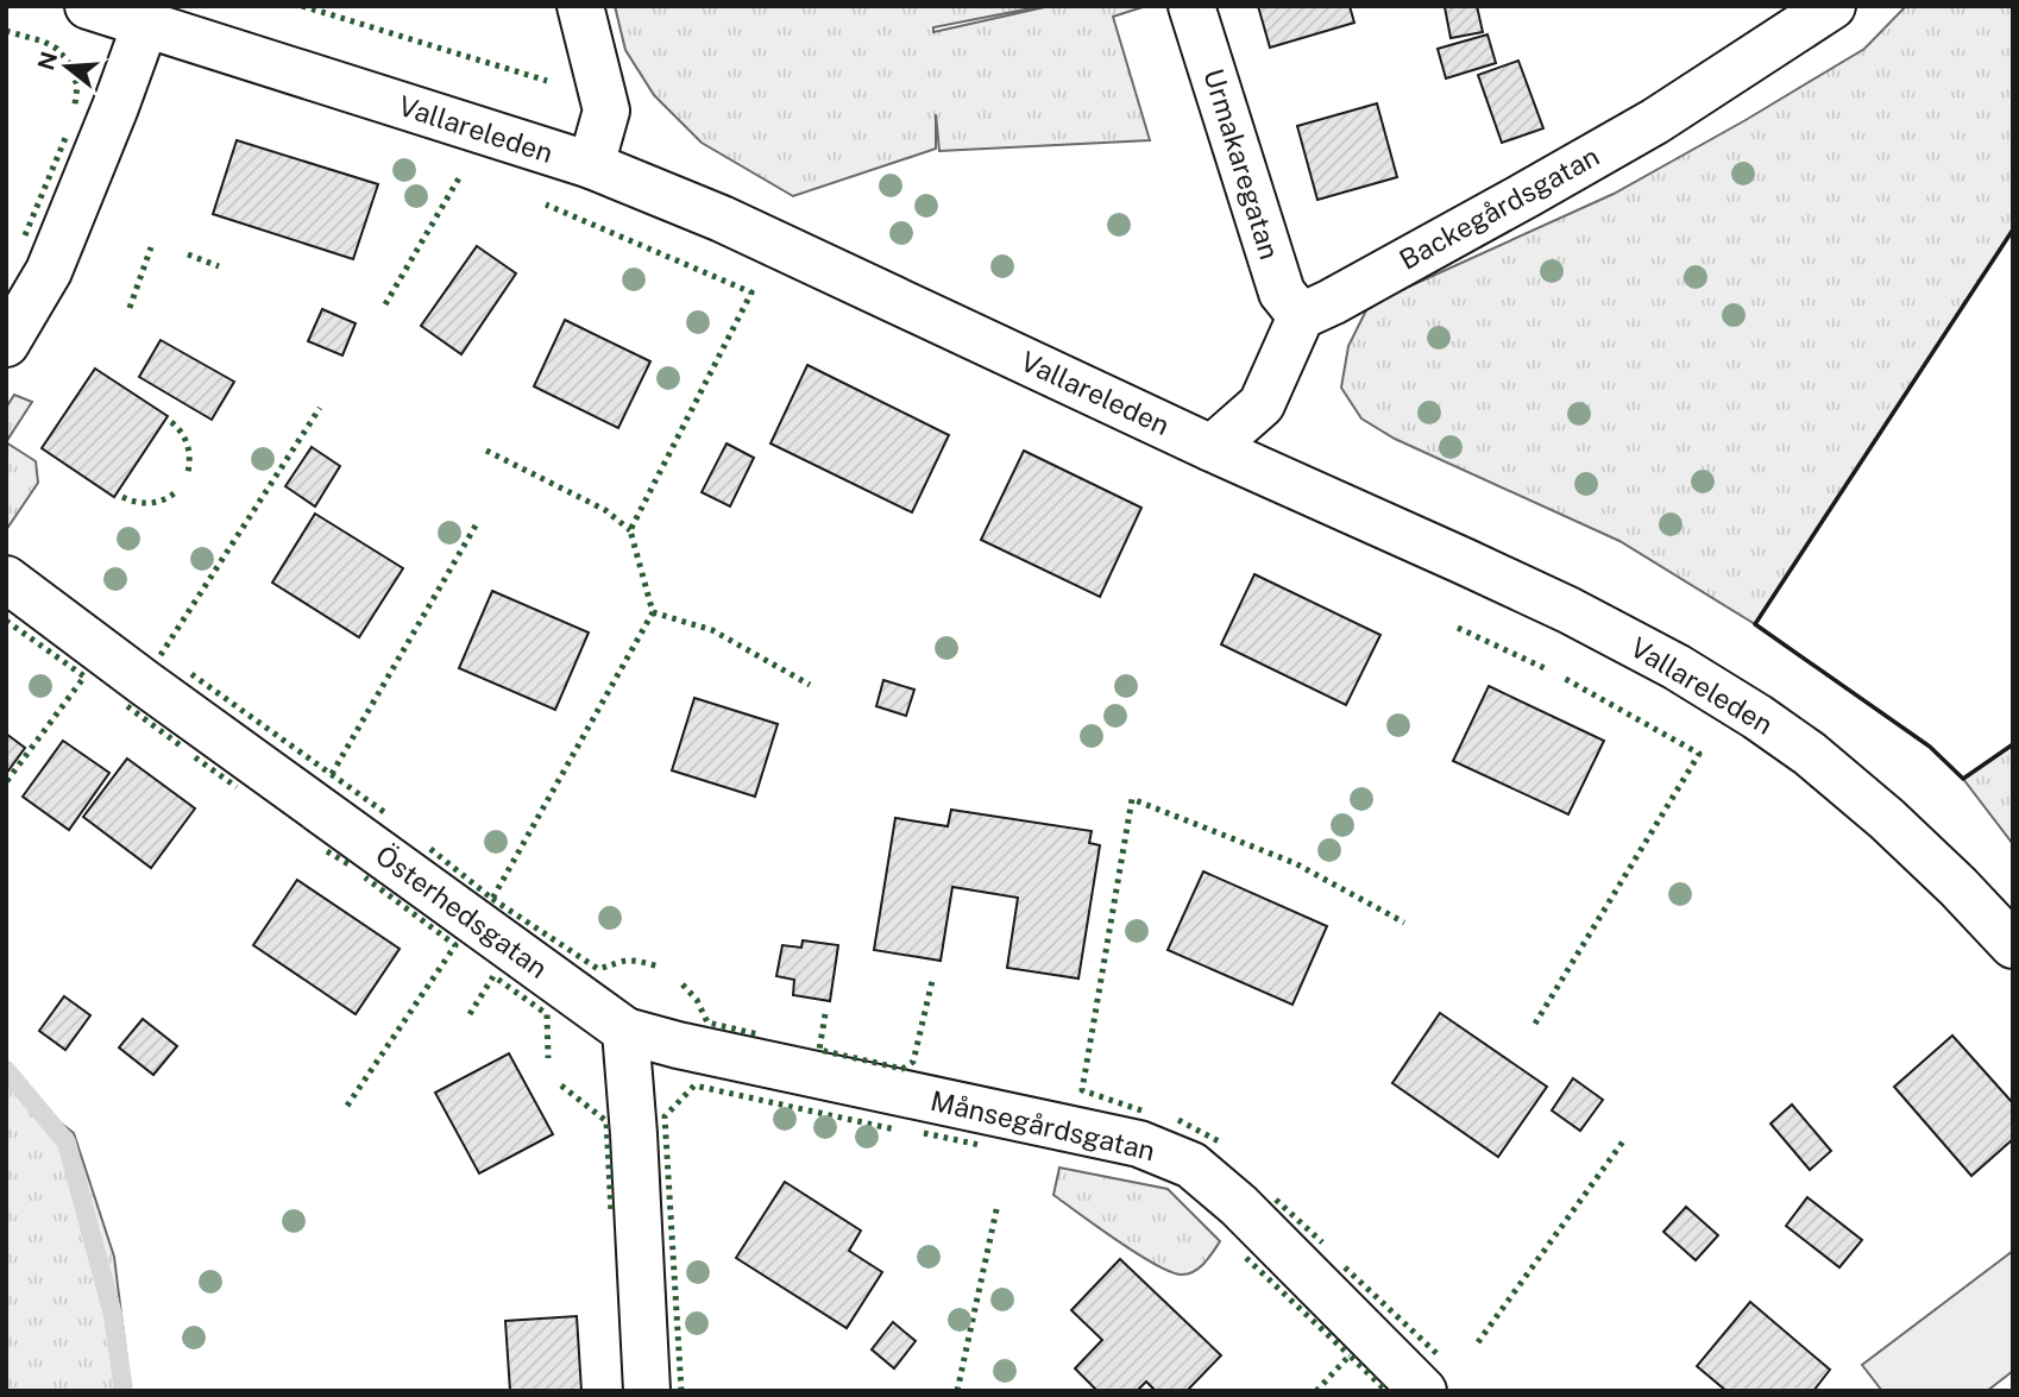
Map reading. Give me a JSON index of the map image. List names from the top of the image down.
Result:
{
  "streets": {
    "street": [
      "Vallareleden",
      "Urmakaregatan",
      "Backegårdsgatan",
      "Österhedsgatan",
      "Månsegårdsgatan"
    ]
  },
  "crossings": [
    ["Urmakaregatan", "Backegårdsgatan"],
    ["Österhedsgatan", "Månsegårdsgatan"]
  ],
  "north": "left"
}
